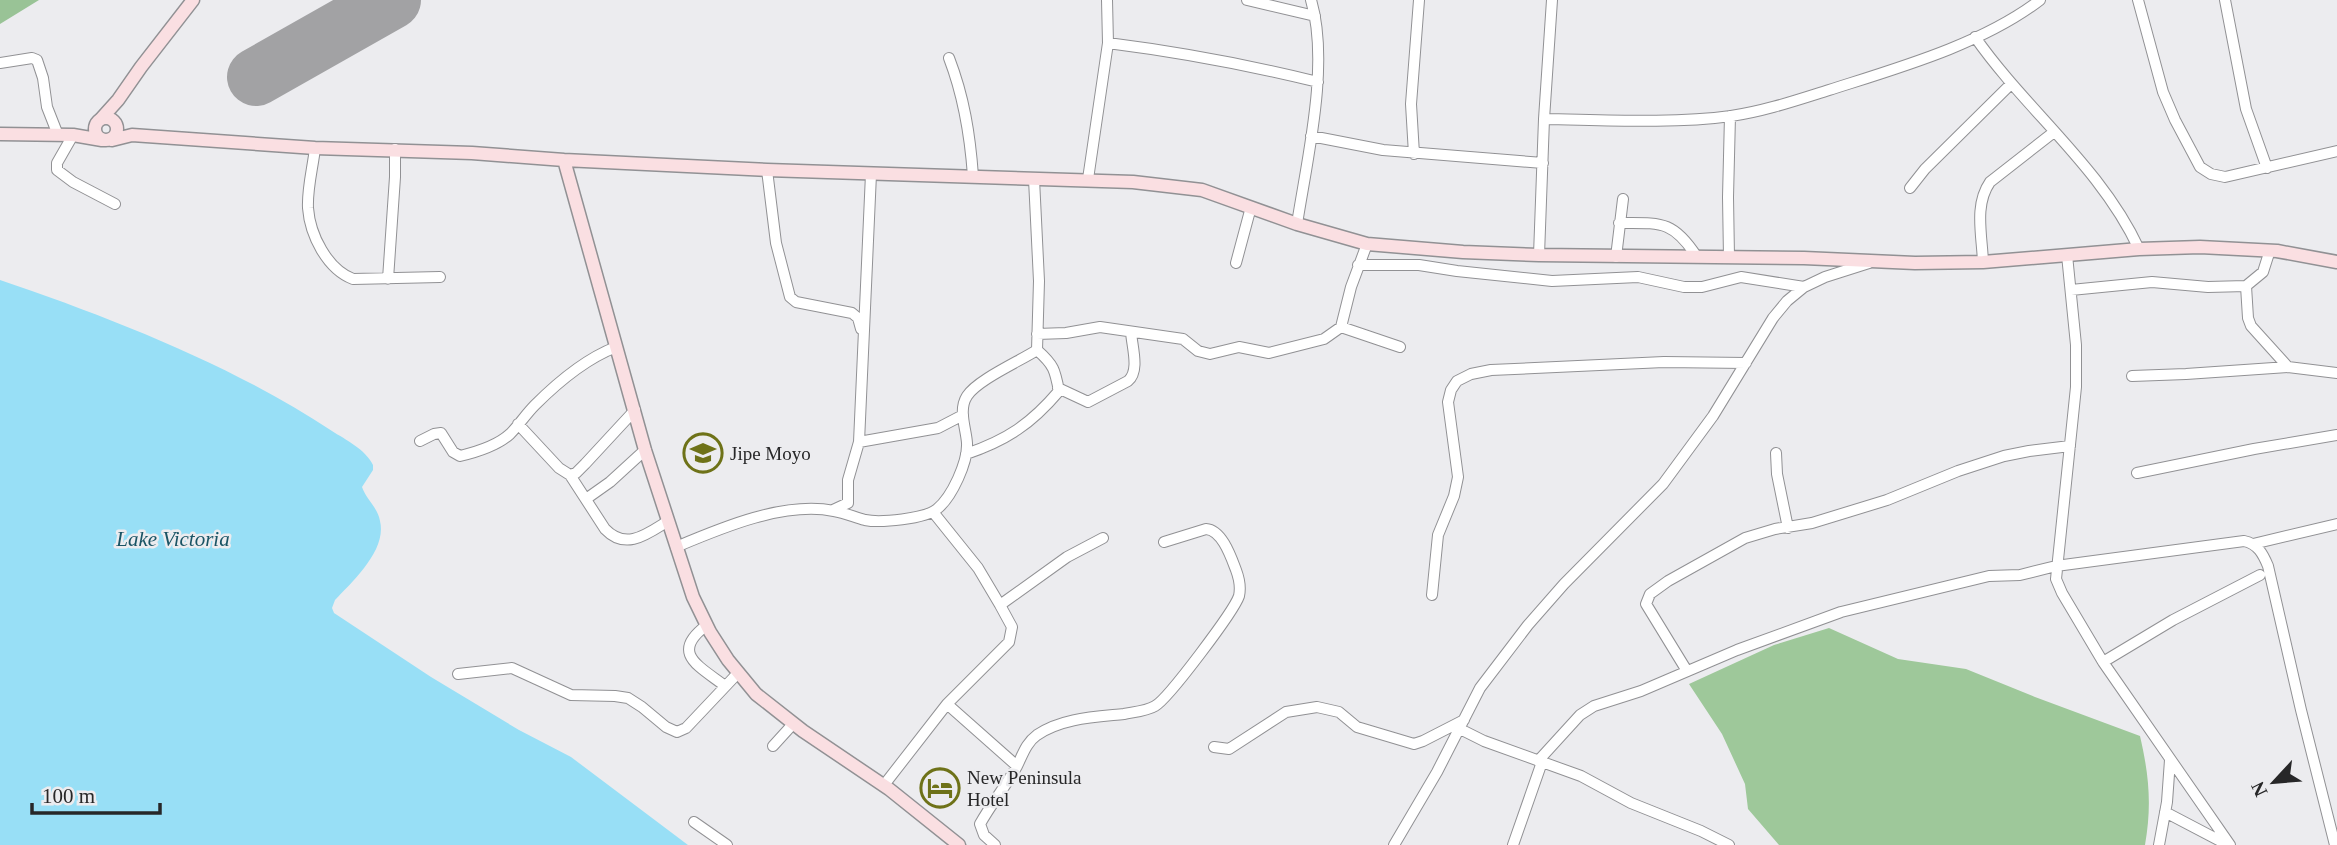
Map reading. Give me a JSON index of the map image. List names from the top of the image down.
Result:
{
  "water": ["Lake Victoria"],
  "places": {
    "school or university": ["Jipe Moyo"],
    "hotel": ["New Peninsula Hotel"]
  },
  "scale_bar": "100 m",
  "north": "bottom left"
}
